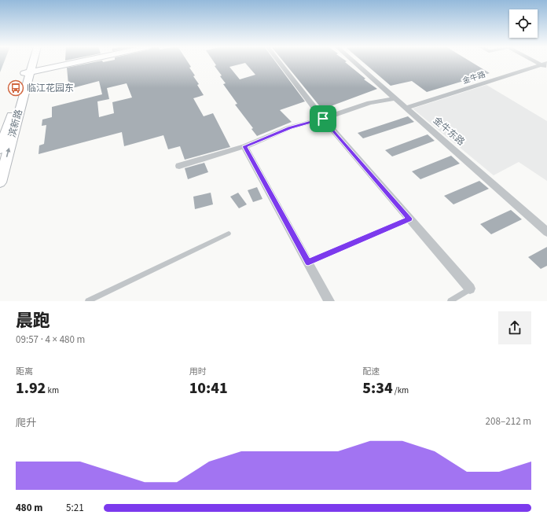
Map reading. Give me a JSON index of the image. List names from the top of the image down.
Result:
{
  "streets": {
    "main road": ["滨新路"],
    "street": ["金牛路", "金牛东路"]
  },
  "crossings": [
    ["金牛路", "金牛东路"]
  ],
  "places": {
    "bus stop": ["临江花园东"]
  },
  "page": {
    "heading": ["晨跑", "09:57 · 4 × 480 m"],
    "stats": [
      ["距离", "1.92 km"],
      ["用时", "10:41"],
      ["配速", "5:34 /km"]
    ],
    "chart": ["爬升", "208–212 m"],
    "list": [
      {
        "name": "480 m",
        "note": "5:21"
      }
    ]
  }
}
